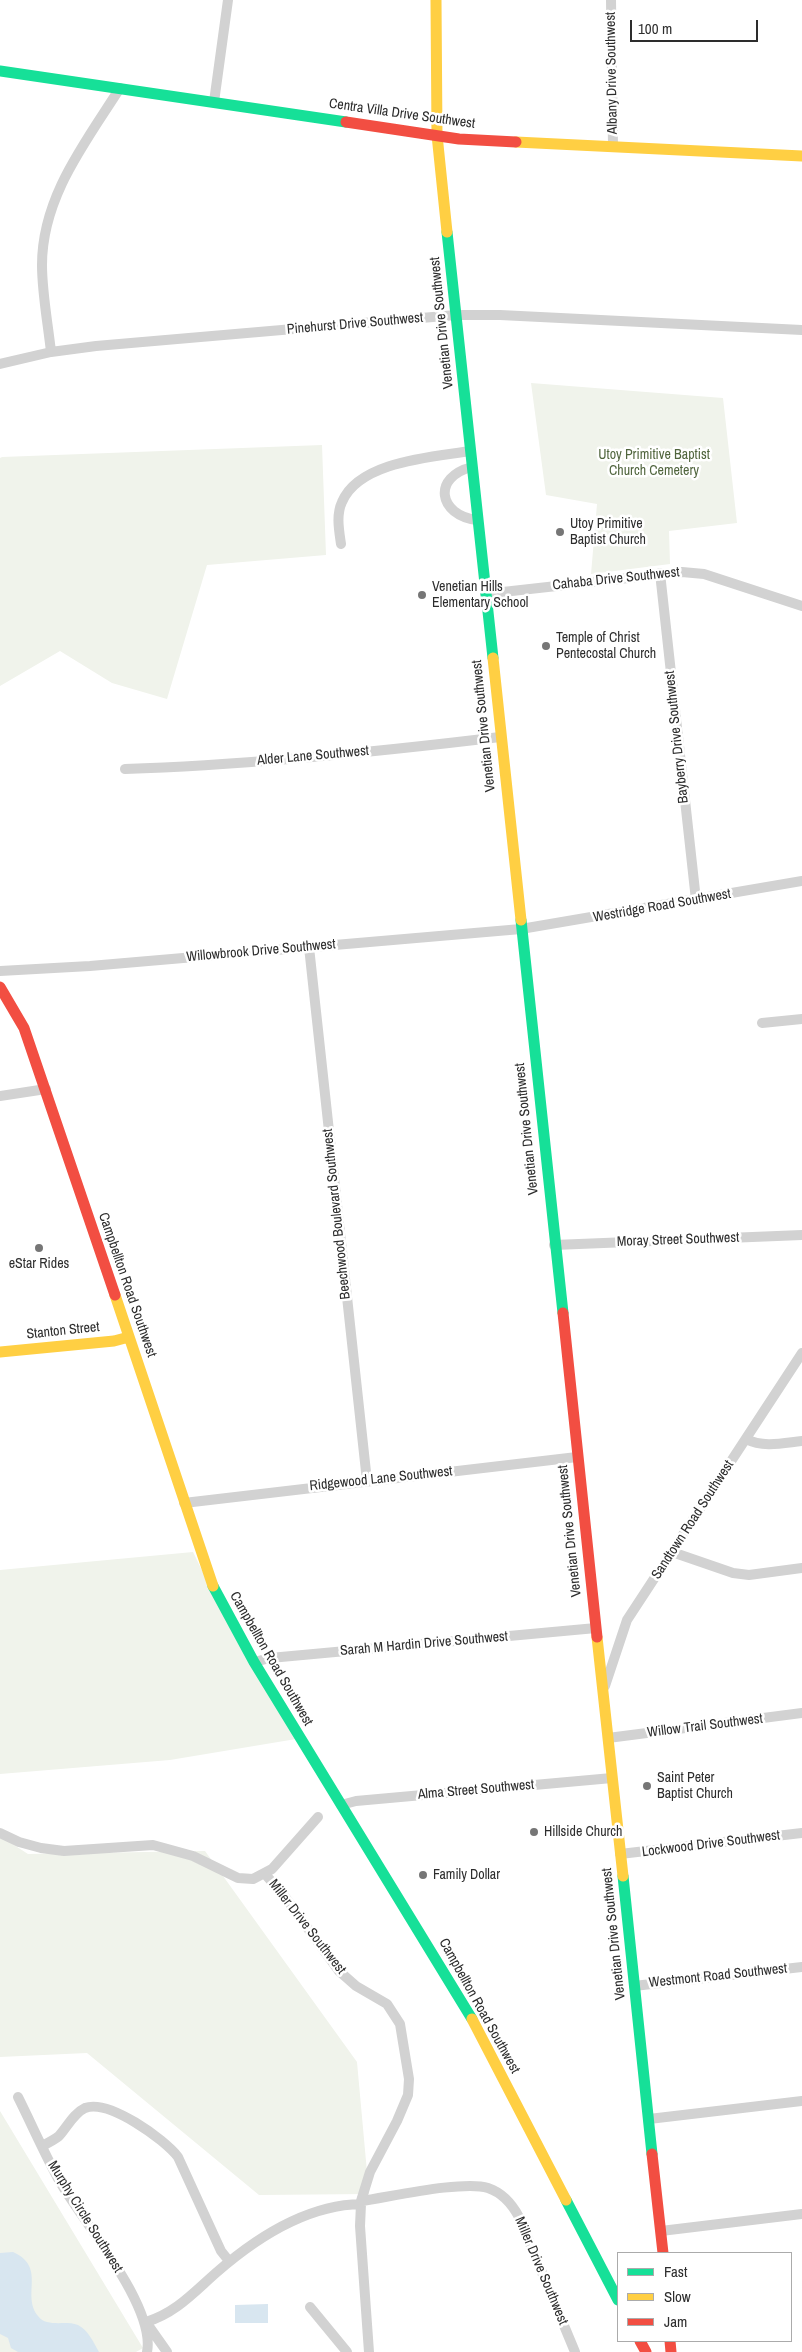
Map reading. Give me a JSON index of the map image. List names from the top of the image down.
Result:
{
  "streets": {
    "street": [
      "Albany Drive Southwest",
      "Centra Villa Drive Southwest",
      "Venetian Drive Southwest",
      "Pinehurst Drive Southwest",
      "Cahaba Drive Southwest",
      "Bayberry Drive Southwest",
      "Alder Lane Southwest",
      "Westridge Road Southwest",
      "Willowbrook Drive Southwest",
      "Beechwood Boulevard Southwest",
      "Moray Street Southwest",
      "Campbellton Road Southwest",
      "Stanton Street",
      "Ridgewood Lane Southwest",
      "Sandtown Road Southwest",
      "Sarah M Hardin Drive Southwest",
      "Willow Trail Southwest",
      "Alma Street Southwest",
      "Lockwood Drive Southwest",
      "Miller Drive Southwest",
      "Westmont Road Southwest",
      "Murphy Circle Southwest"
    ]
  },
  "crossings": [
    ["Albany Drive Southwest", "Centra Villa Drive Southwest"],
    ["Centra Villa Drive Southwest", "Venetian Drive Southwest"],
    ["Venetian Drive Southwest", "Pinehurst Drive Southwest"],
    ["Venetian Drive Southwest", "Cahaba Drive Southwest"],
    ["Venetian Drive Southwest", "Alder Lane Southwest"],
    ["Venetian Drive Southwest", "Westridge Road Southwest"],
    ["Venetian Drive Southwest", "Willowbrook Drive Southwest"],
    ["Venetian Drive Southwest", "Moray Street Southwest"],
    ["Venetian Drive Southwest", "Ridgewood Lane Southwest"],
    ["Venetian Drive Southwest", "Sandtown Road Southwest"],
    ["Venetian Drive Southwest", "Sarah M Hardin Drive Southwest"],
    ["Venetian Drive Southwest", "Willow Trail Southwest"],
    ["Venetian Drive Southwest", "Alma Street Southwest"],
    ["Venetian Drive Southwest", "Lockwood Drive Southwest"],
    ["Venetian Drive Southwest", "Westmont Road Southwest"],
    ["Cahaba Drive Southwest", "Bayberry Drive Southwest"],
    ["Bayberry Drive Southwest", "Westridge Road Southwest"],
    ["Westridge Road Southwest", "Willowbrook Drive Southwest"],
    ["Willowbrook Drive Southwest", "Beechwood Boulevard Southwest"],
    ["Beechwood Boulevard Southwest", "Ridgewood Lane Southwest"],
    ["Campbellton Road Southwest", "Stanton Street"],
    ["Campbellton Road Southwest", "Ridgewood Lane Southwest"],
    ["Campbellton Road Southwest", "Sarah M Hardin Drive Southwest"],
    ["Campbellton Road Southwest", "Alma Street Southwest"]
  ],
  "parks": ["Utoy Primitive Baptist Church Cemetery"],
  "places": [
    "Utoy Primitive Baptist Church",
    "Venetian Hills Elementary School",
    "Temple of Christ Pentecostal Church",
    "eStar Rides",
    "Saint Peter Baptist Church",
    "Hillside Church",
    "Family Dollar"
  ],
  "legend": ["Fast", "Slow", "Jam"],
  "scale_bar": "100 m"
}
